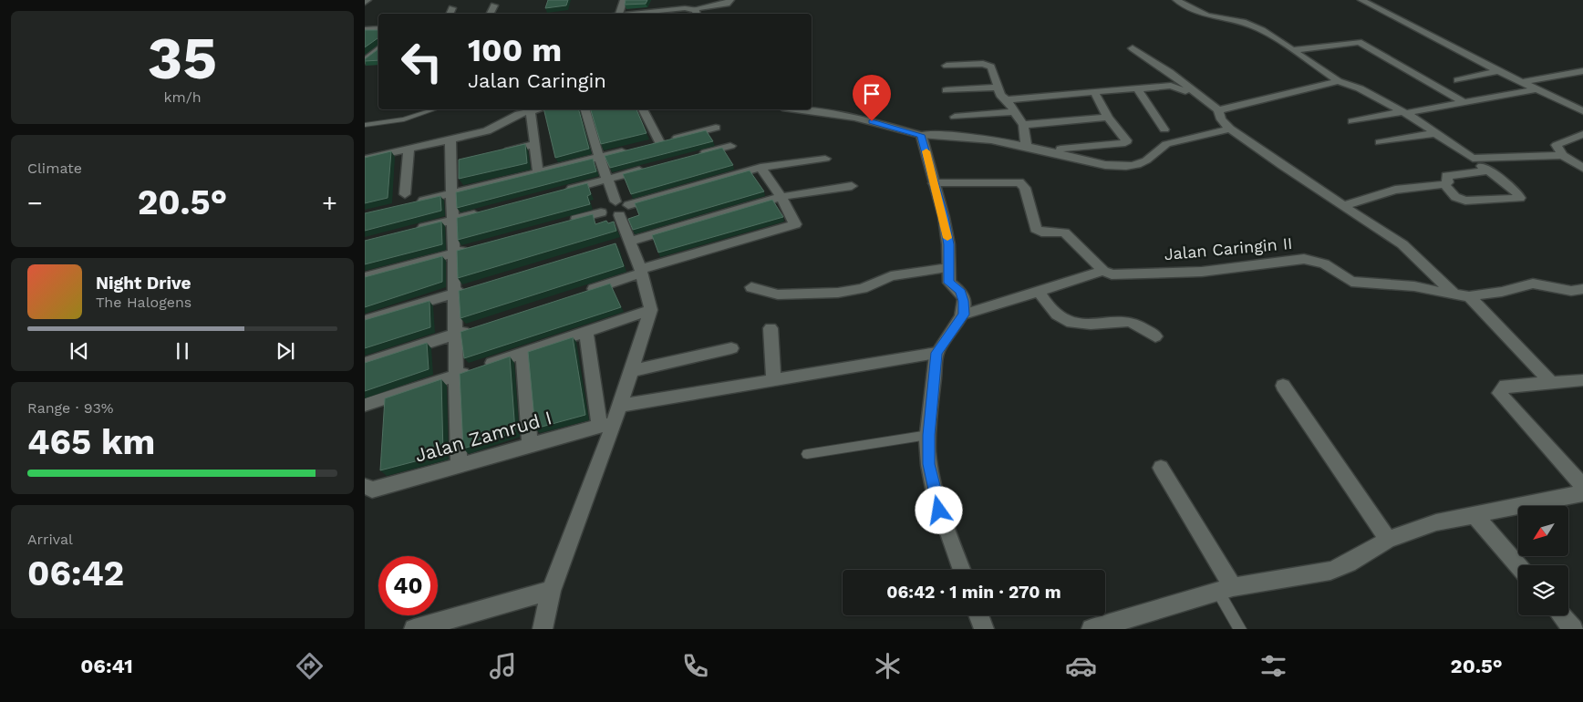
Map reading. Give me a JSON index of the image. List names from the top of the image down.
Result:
{
  "streets": {
    "street": ["Jalan Caringin II", "Jalan Zamrud I"]
  },
  "north": "bottom left",
  "page": {
    "tile": [
      ["35", "km/h"],
      "Climate",
      ["Range · 93%", "465 km"],
      ["Arrival", "06:42"]
    ],
    "turn": ["100 m", "Jalan Caringin"],
    "heat": ["−", "20.5°", "+"],
    "song": ["Night Drive", "The Halogens"],
    "limit": "40",
    "trip": "06:42 · 1 min · 270 m",
    "tabs": ["06:41", "20.5°"]
  }
}
